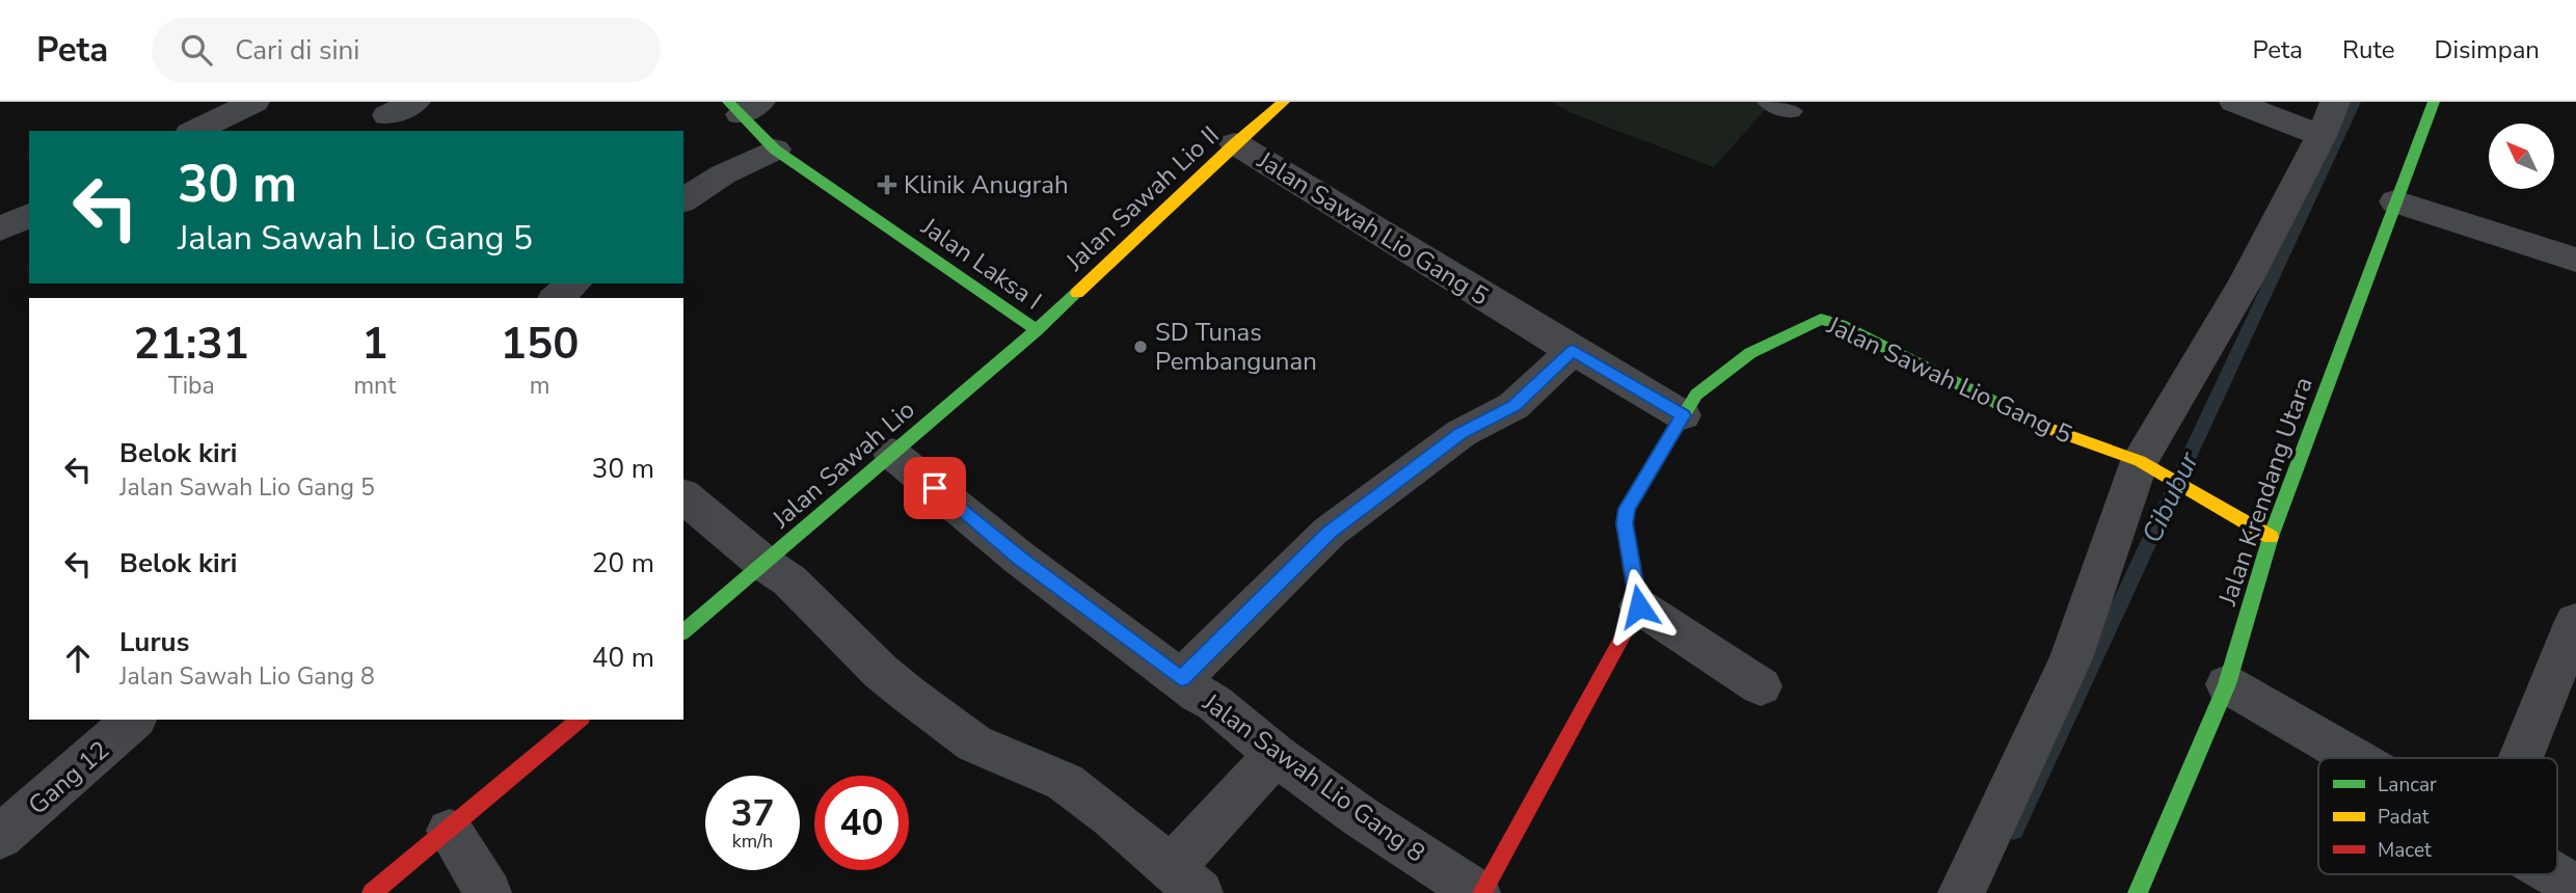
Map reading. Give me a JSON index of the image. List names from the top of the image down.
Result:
{
  "streets": {
    "street": [
      "Jalan Sawah Lio II",
      "Jalan Sawah Lio Gang 5",
      "Jalan Laksa I",
      "Jalan Sawah Lio",
      "Jalan Krendang Utara",
      "Gang 12",
      "Jalan Sawah Lio Gang 8"
    ]
  },
  "crossings": [
    ["Jalan Sawah Lio II", "Jalan Sawah Lio Gang 5"],
    ["Jalan Sawah Lio II", "Jalan Laksa I"],
    ["Jalan Sawah Lio II", "Jalan Sawah Lio"],
    ["Jalan Sawah Lio Gang 5", "Jalan Krendang Utara"],
    ["Jalan Sawah Lio Gang 5", "Jalan Sawah Lio Gang 8"],
    ["Jalan Laksa I", "Jalan Sawah Lio"]
  ],
  "water": ["Cibubur"],
  "places": {
    "health": ["Klinik Anugrah"],
    "other": ["SD Tunas Pembangunan"]
  },
  "legend": ["Lancar", "Padat", "Macet"],
  "north": "top left",
  "page": {
    "header": "Peta",
    "search": "Cari di sini",
    "nav": ["Peta", "Rute", "Disimpan"],
    "turn": ["30 m", "Jalan Sawah Lio Gang 5"],
    "eta": [
      "21:31",
      "Tiba",
      "1",
      "mnt",
      "150",
      "m"
    ],
    "list": [
      {
        "name": "Belok kiri",
        "note": "Jalan Sawah Lio Gang 5",
        "value": "30 m"
      },
      {
        "name": "Belok kiri",
        "value": "20 m"
      },
      {
        "name": "Lurus",
        "note": "Jalan Sawah Lio Gang 8",
        "value": "40 m"
      }
    ],
    "speed": "37 km/h",
    "limit": "40"
  }
}
